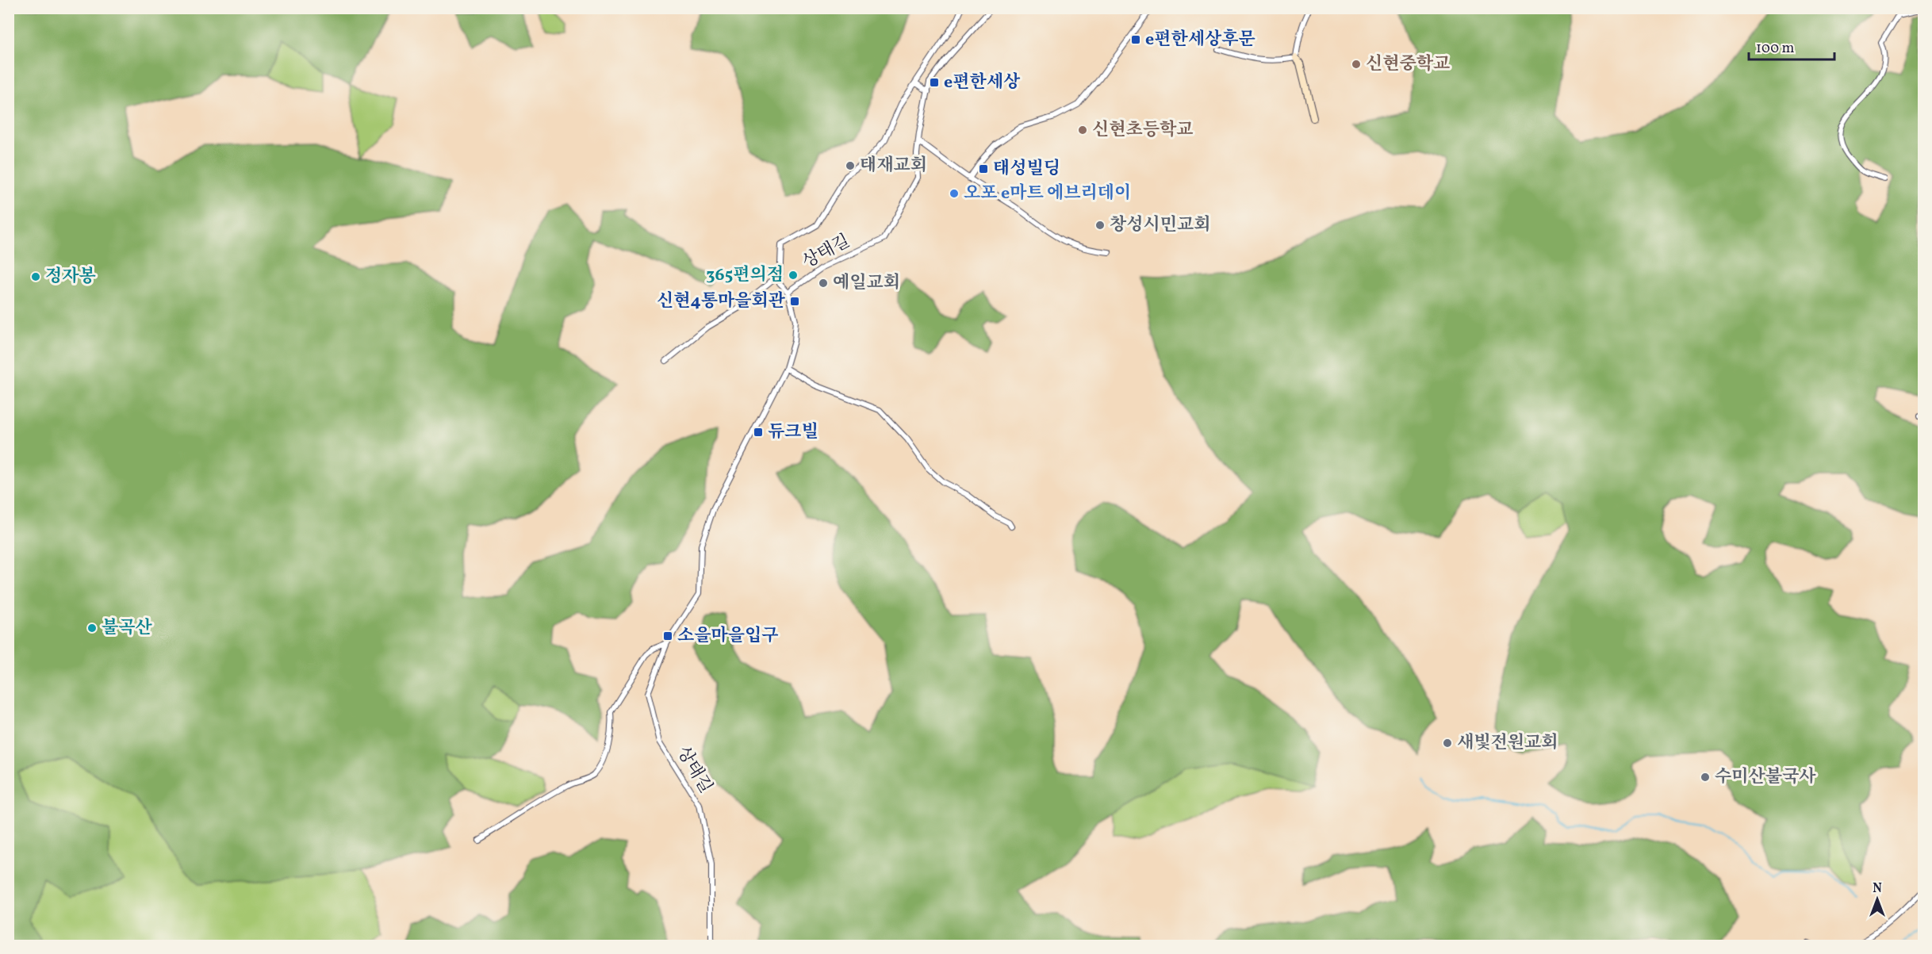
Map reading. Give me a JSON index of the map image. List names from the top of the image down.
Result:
{
  "streets": {
    "street": ["상태길"]
  },
  "places": {
    "transit": [
      "e편한세상후문",
      "e편한세상",
      "태성빌딩",
      "신현4통마을회관",
      "듀크빌",
      "소을마을입구"
    ],
    "other": [
      "신현중학교",
      "신현초등학교",
      "태재교회",
      "오포 e마트 에브리데이",
      "창성시민교회",
      "365편의점",
      "정자봉",
      "예일교회",
      "불곡산",
      "새빛전원교회",
      "수미산불국사"
    ]
  },
  "scale_bar": "100 m",
  "north": "top"
}
